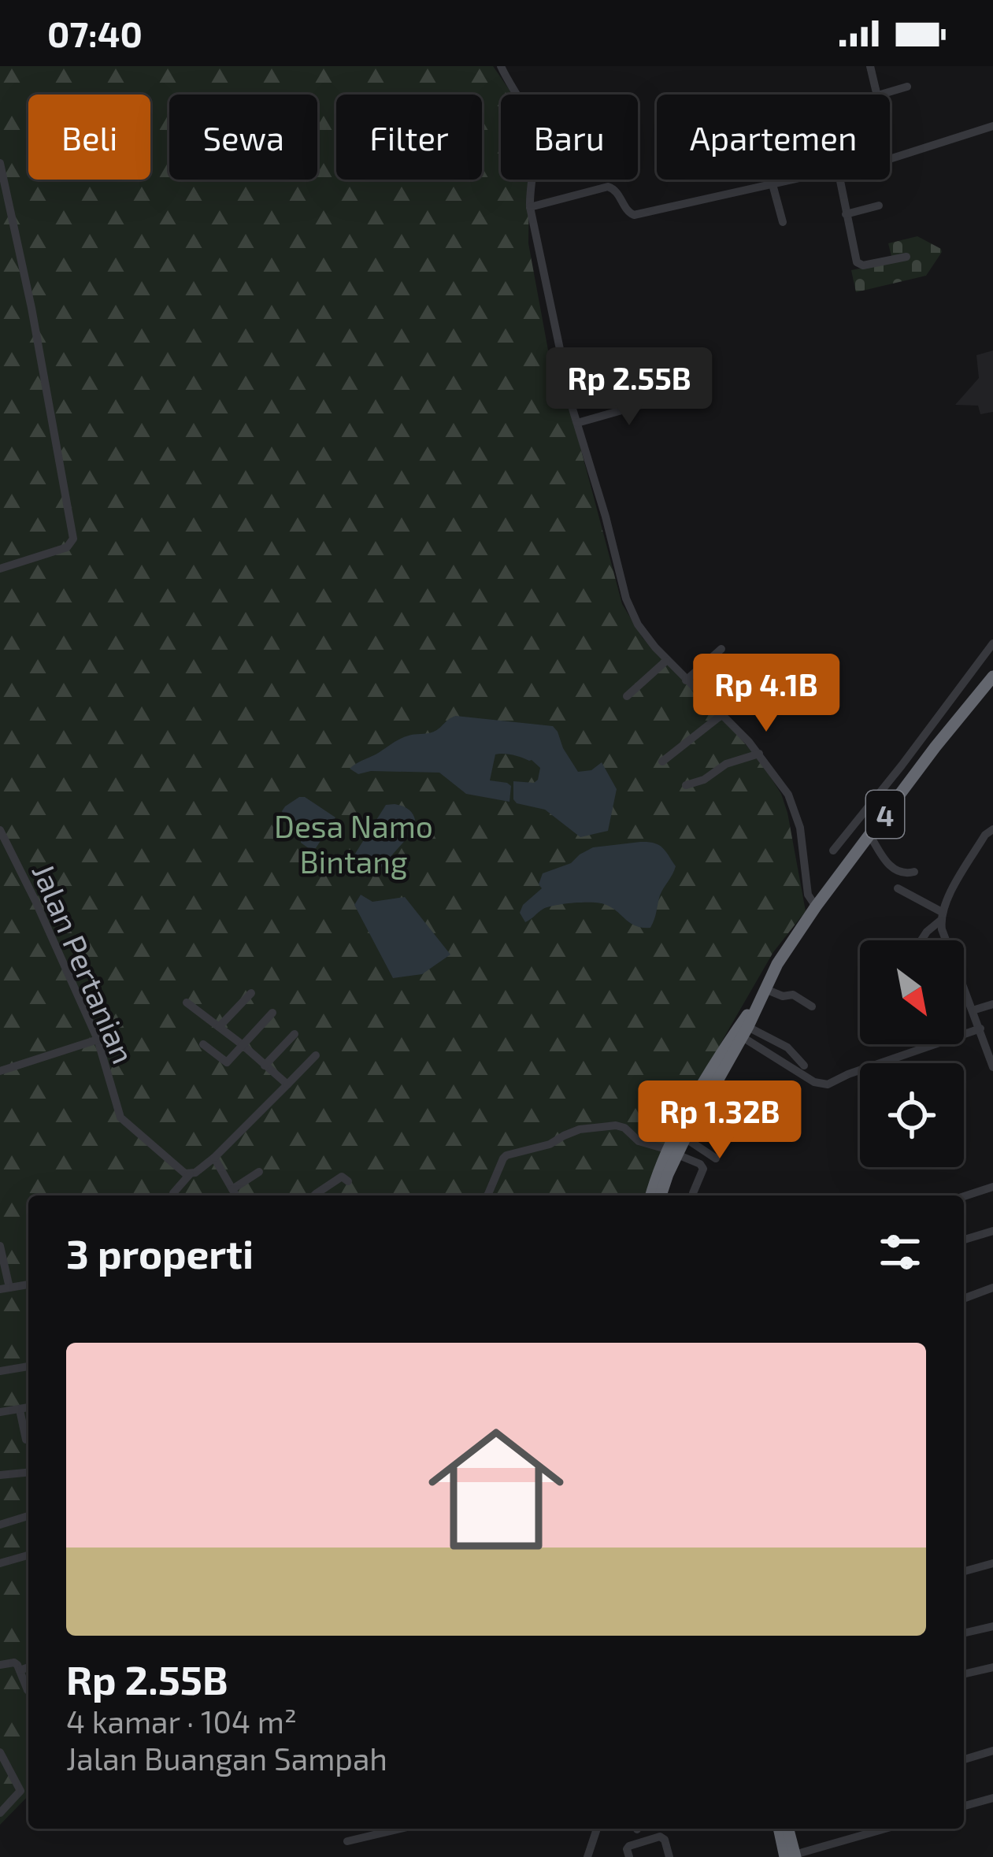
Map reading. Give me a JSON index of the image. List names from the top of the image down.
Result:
{
  "streets": {
    "highway": ["4"],
    "street": ["Jalan Pertanian"]
  },
  "parks": ["Desa Namo Bintang"],
  "north": "bottom right",
  "page": {
    "status": "07:40",
    "chip": [
      "Beli",
      "Sewa",
      "Filter",
      "Baru",
      "Apartemen"
    ],
    "price": ["Rp 2.55B", "Rp 4.1B", "Rp 1.32B"],
    "heading": "3 properti",
    "list": [
      {
        "name": "Rp 2.55B",
        "note": "4 kamar · 104 m² · Jalan Buangan Sampah"
      }
    ]
  }
}
